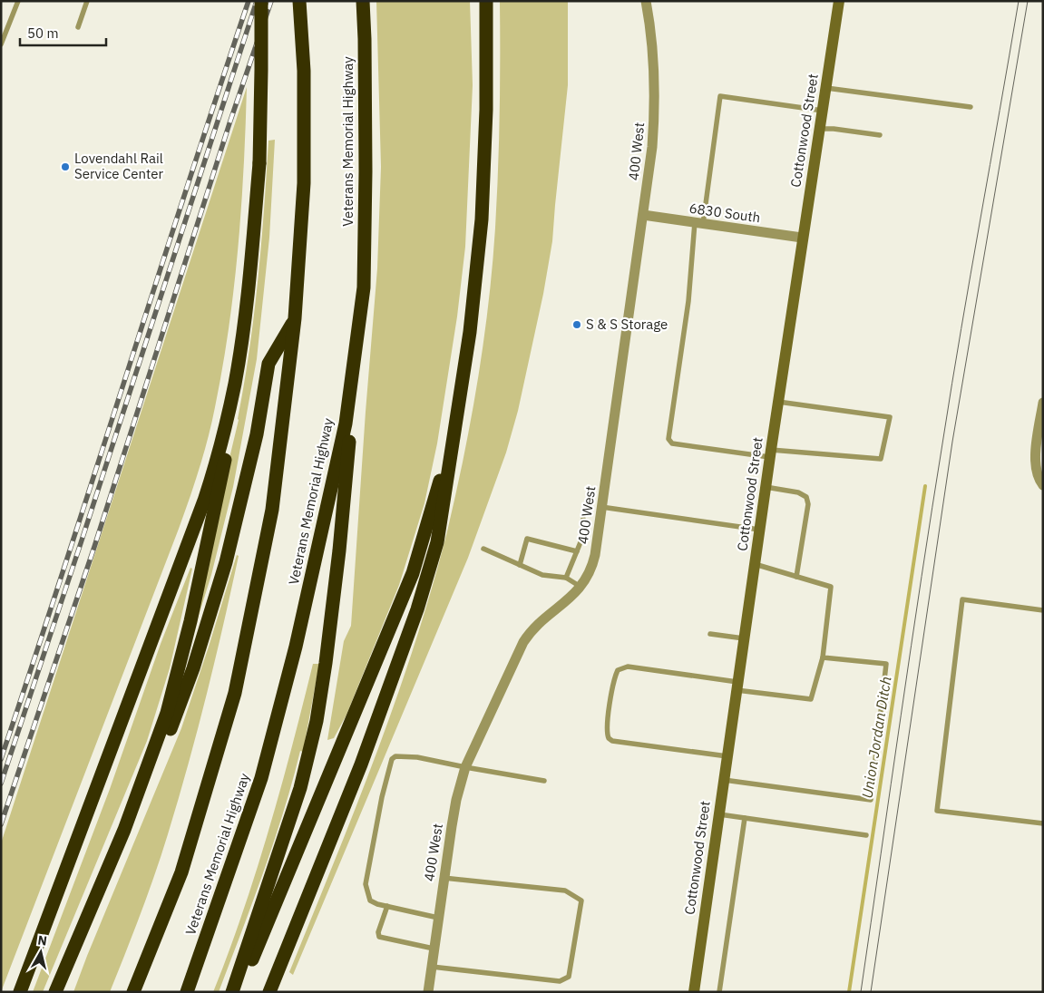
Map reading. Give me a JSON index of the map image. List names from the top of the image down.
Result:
{
  "streets": {
    "highway": ["Veterans Memorial Highway"],
    "street": ["Cottonwood Street", "400 West", "6830 South"]
  },
  "crossings": [
    ["Cottonwood Street", "6830 South"],
    ["400 West", "6830 South"]
  ],
  "water": ["Union Jordan Ditch"],
  "places": ["Lovendahl Rail Service Center", "S & S Storage"],
  "scale_bar": "50 m",
  "north": "top"
}
